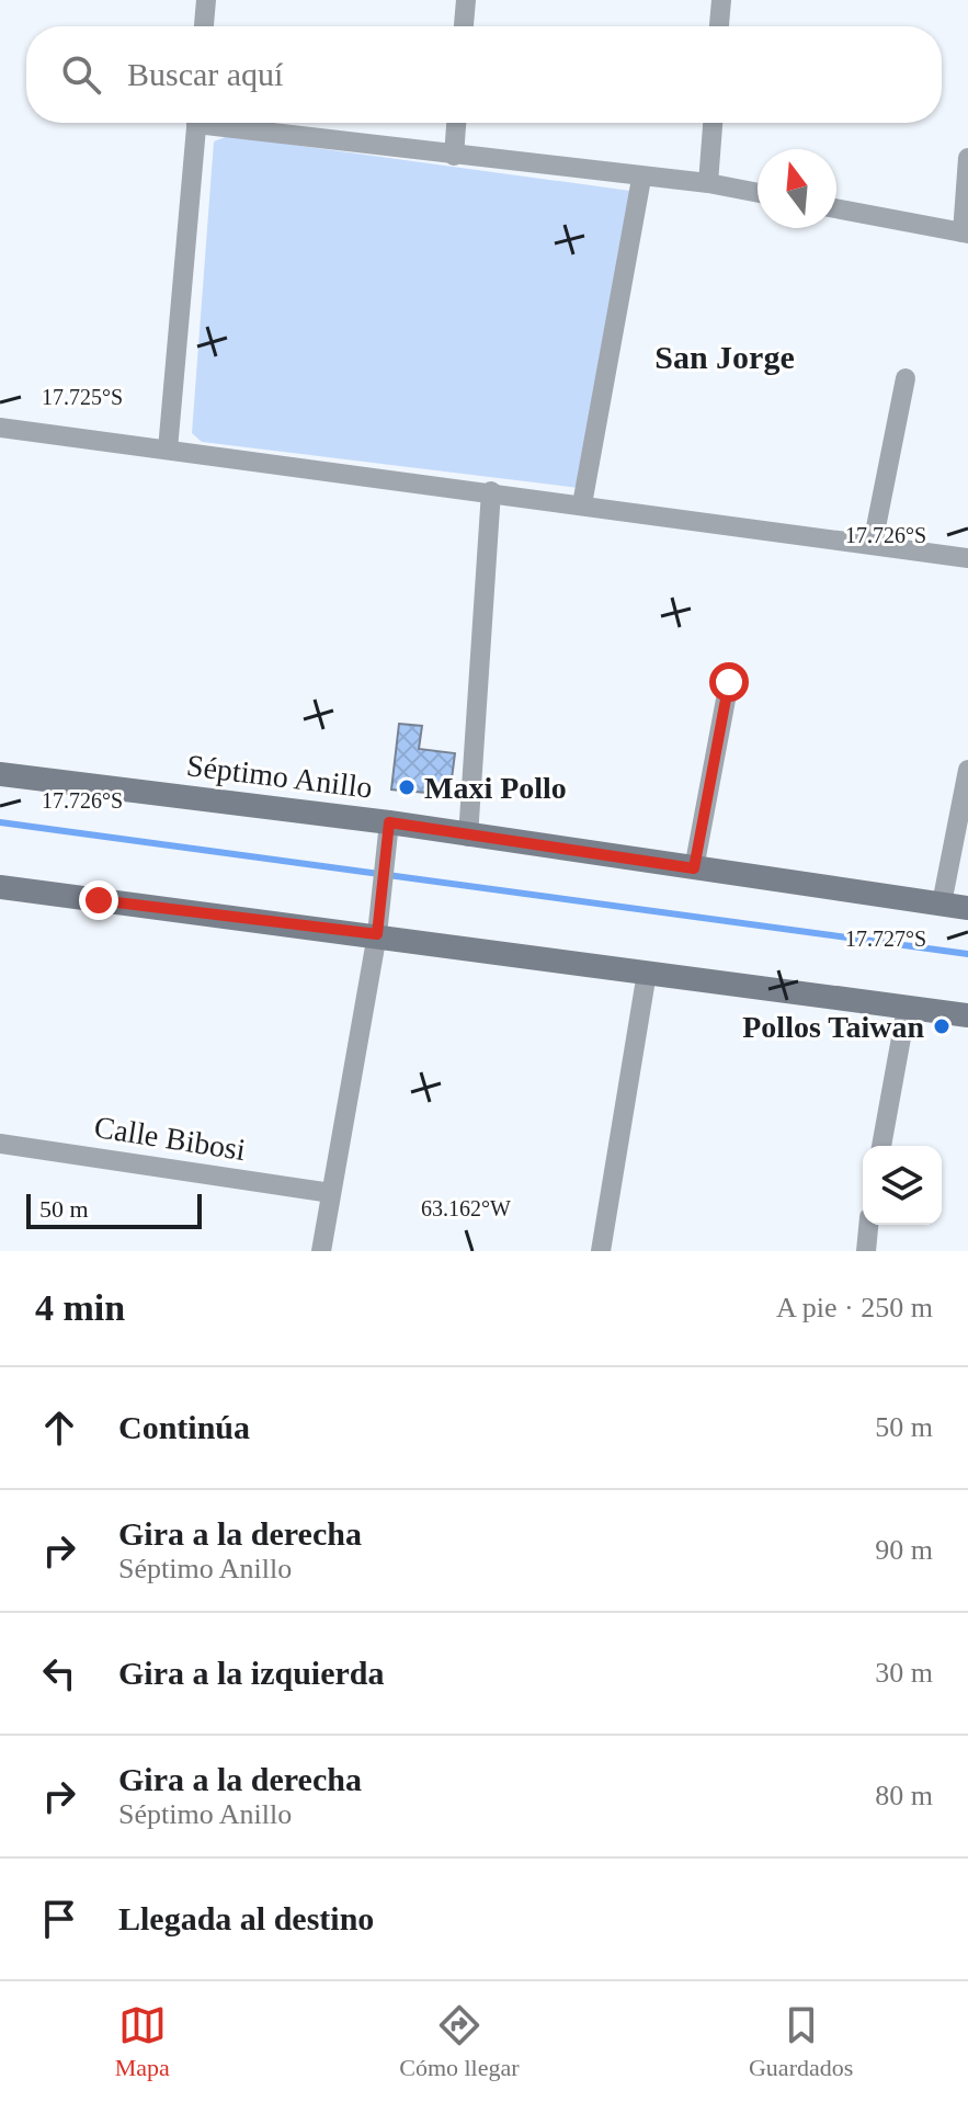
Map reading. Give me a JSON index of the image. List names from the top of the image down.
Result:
{
  "streets": {
    "main road": ["Séptimo Anillo"],
    "street": ["Calle Bibosi"]
  },
  "districts": ["San Jorge"],
  "places": ["Maxi Pollo", "Pollos Taiwan"],
  "scale_bar": "50 m",
  "north": "top",
  "page": {
    "search": "Buscar aquí",
    "scale": "50 m",
    "heading": ["4 min", "A pie · 250 m"],
    "list": [
      ["Continúa", "50 m"],
      ["Gira a la derecha", "Séptimo Anillo", "90 m"],
      ["Gira a la izquierda", "30 m"],
      ["Gira a la derecha", "Séptimo Anillo", "80 m"],
      "Llegada al destino"
    ],
    "nav": ["Mapa", "Cómo llegar", "Guardados"]
  },
  "coordinates": [
    "17.725°S",
    "17.726°S",
    "17.727°S",
    "63.162°W"
  ]
}
